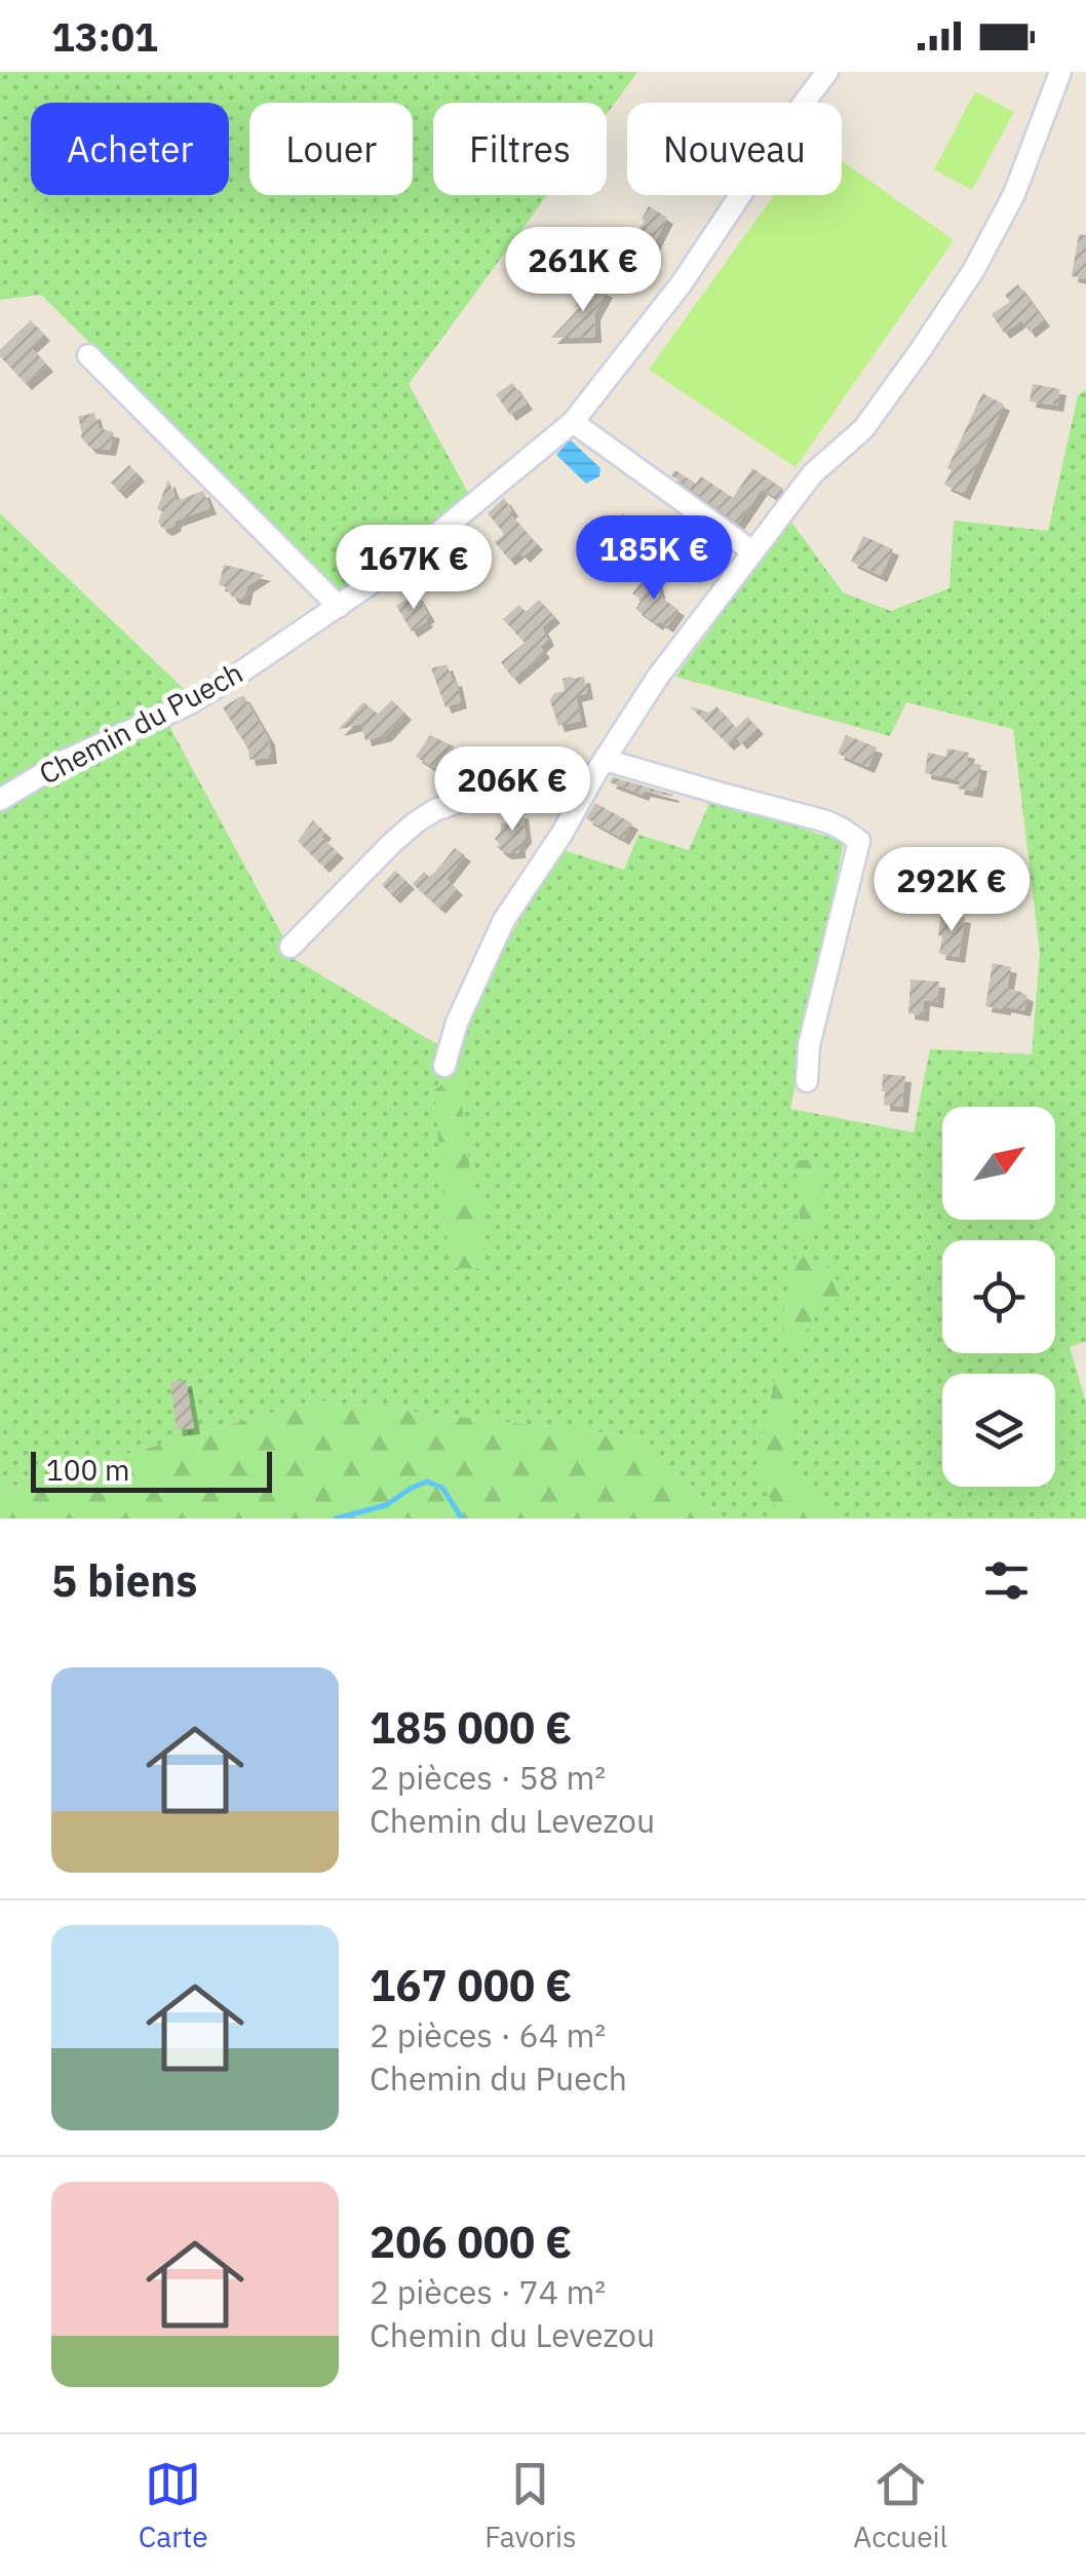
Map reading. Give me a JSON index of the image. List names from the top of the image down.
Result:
{
  "streets": {
    "street": ["Chemin du Puech"]
  },
  "scale_bar": "100 m",
  "north": "top right",
  "page": {
    "status": "13:01",
    "chip": [
      "Acheter",
      "Louer",
      "Filtres",
      "Nouveau"
    ],
    "price": [
      "261K €",
      "185K €",
      "167K €",
      "206K €",
      "292K €"
    ],
    "scale": "100 m",
    "heading": "5 biens",
    "list": [
      {
        "name": "185 000 €",
        "note": "2 pièces · 58 m² · Chemin du Levezou"
      },
      {
        "name": "167 000 €",
        "note": "2 pièces · 64 m² · Chemin du Puech"
      },
      {
        "name": "206 000 €",
        "note": "2 pièces · 74 m² · Chemin du Levezou"
      }
    ],
    "tabs": ["Carte", "Favoris", "Accueil"]
  }
}
